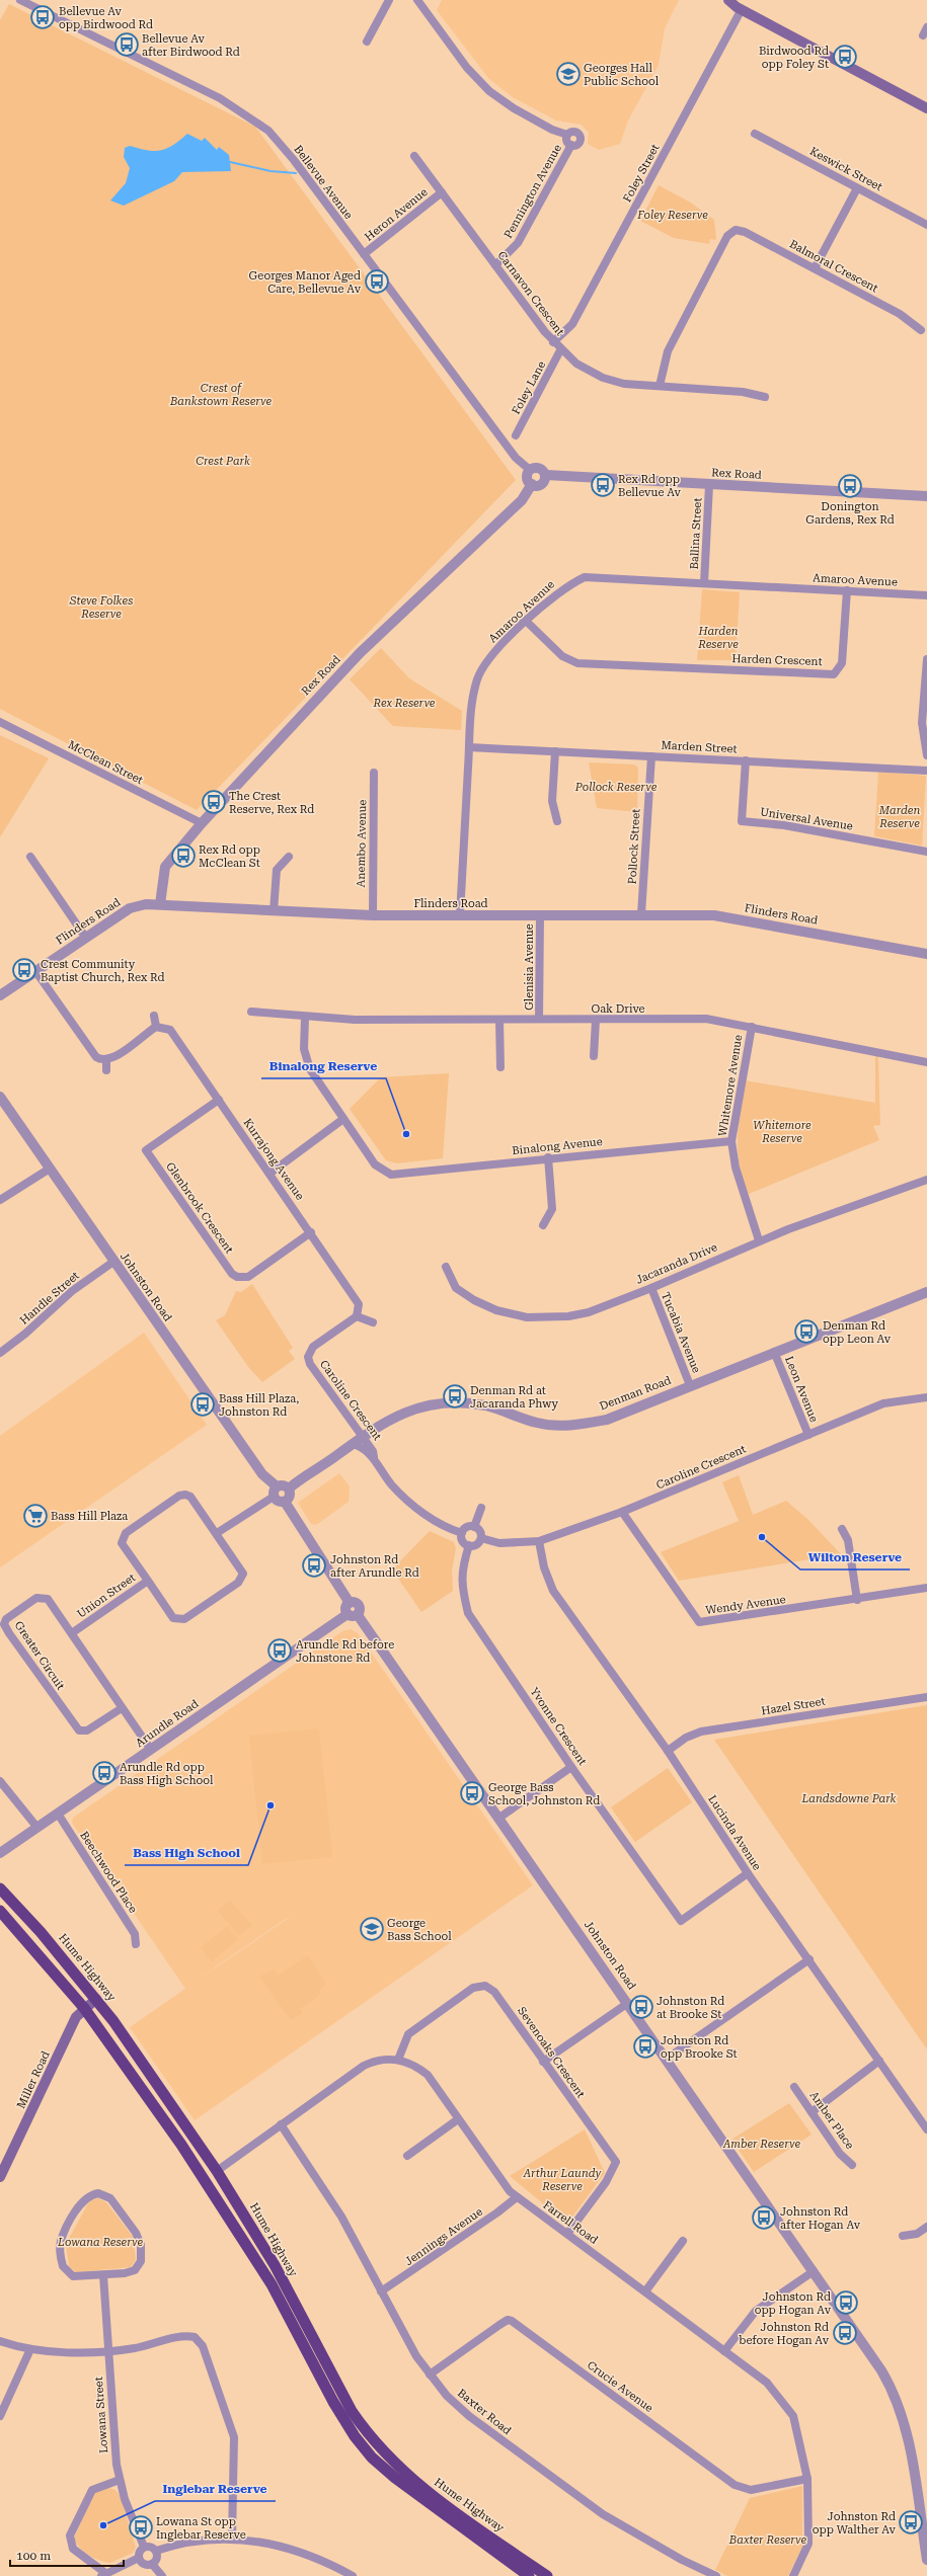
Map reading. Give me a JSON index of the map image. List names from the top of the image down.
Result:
{
  "streets": {
    "highway": ["Hume Highway"],
    "main road": ["Miller Road"],
    "street": [
      "Keswick Street",
      "Foley Street",
      "Bellevue Avenue",
      "Pennington Avenue",
      "Heron Avenue",
      "Balmoral Crescent",
      "Carnavon Crescent",
      "Foley Lane",
      "Rex Road",
      "Ballina Street",
      "Amaroo Avenue",
      "Harden Crescent",
      "Marden Street",
      "McClean Street",
      "Universal Avenue",
      "Anembo Avenue",
      "Pollock Street",
      "Flinders Road",
      "Glenisia Avenue",
      "Oak Drive",
      "Whitemore Avenue",
      "Binalong Avenue",
      "Kurrajong Avenue",
      "Glenbrook Crescent",
      "Jacaranda Drive",
      "Johnston Road",
      "Handle Street",
      "Tucabia Avenue",
      "Leon Avenue",
      "Denman Road",
      "Caroline Crescent",
      "Union Street",
      "Wendy Avenue",
      "Greater Circuit",
      "Hazel Street",
      "Arundle Road",
      "Yvonne Crescent",
      "Lucinda Avenue",
      "Beechwood Place",
      "Sevenoaks Crescent",
      "Amber Place",
      "Farrell Road",
      "Jennings Avenue",
      "Crucie Avenue",
      "Baxter Road",
      "Lowana Street"
    ]
  },
  "crossings": [
    ["Foley Street", "Carnavon Crescent"],
    ["Bellevue Avenue", "Heron Avenue"],
    ["Bellevue Avenue", "Rex Road"],
    ["Pennington Avenue", "Carnavon Crescent"],
    ["Heron Avenue", "Carnavon Crescent"],
    ["Carnavon Crescent", "Foley Lane"],
    ["Rex Road", "Ballina Street"],
    ["Rex Road", "McClean Street"],
    ["Rex Road", "Flinders Road"],
    ["Ballina Street", "Amaroo Avenue"],
    ["Amaroo Avenue", "Harden Crescent"],
    ["Amaroo Avenue", "Marden Street"],
    ["Amaroo Avenue", "Flinders Road"],
    ["Marden Street", "Universal Avenue"],
    ["Marden Street", "Pollock Street"],
    ["Anembo Avenue", "Flinders Road"],
    ["Pollock Street", "Flinders Road"],
    ["Flinders Road", "Glenisia Avenue"],
    ["Glenisia Avenue", "Oak Drive"],
    ["Oak Drive", "Whitemore Avenue"],
    ["Oak Drive", "Binalong Avenue"],
    ["Whitemore Avenue", "Binalong Avenue"],
    ["Whitemore Avenue", "Jacaranda Drive"],
    ["Kurrajong Avenue", "Glenbrook Crescent"],
    ["Kurrajong Avenue", "Caroline Crescent"],
    ["Jacaranda Drive", "Tucabia Avenue"],
    ["Johnston Road", "Handle Street"],
    ["Johnston Road", "Denman Road"],
    ["Johnston Road", "Arundle Road"],
    ["Tucabia Avenue", "Denman Road"],
    ["Leon Avenue", "Denman Road"],
    ["Leon Avenue", "Caroline Crescent"],
    ["Denman Road", "Caroline Crescent"],
    ["Caroline Crescent", "Wendy Avenue"],
    ["Caroline Crescent", "Yvonne Crescent"],
    ["Caroline Crescent", "Lucinda Avenue"],
    ["Union Street", "Greater Circuit"],
    ["Greater Circuit", "Arundle Road"],
    ["Hazel Street", "Lucinda Avenue"],
    ["Arundle Road", "Beechwood Place"],
    ["Yvonne Crescent", "Lucinda Avenue"],
    ["Hume Highway", "Miller Road"],
    ["Hume Highway", "Farrell Road"],
    ["Sevenoaks Crescent", "Farrell Road"],
    ["Farrell Road", "Jennings Avenue"],
    ["Farrell Road", "Crucie Avenue"],
    ["Farrell Road", "Baxter Road"],
    ["Jennings Avenue", "Baxter Road"],
    ["Crucie Avenue", "Baxter Road"]
  ],
  "parks": [
    "Foley Reserve",
    "Crest of Bankstown Reserve",
    "Crest Park",
    "Steve Folkes Reserve",
    "Harden Reserve",
    "Rex Reserve",
    "Pollock Reserve",
    "Marden Reserve",
    "Whitemore Reserve",
    "Landsdowne Park",
    "Amber Reserve",
    "Arthur Laundy Reserve",
    "Lowana Reserve",
    "Baxter Reserve"
  ],
  "places": {
    "bus stop": [
      "Bellevue Av opp Birdwood Rd",
      "Bellevue Av after Birdwood Rd",
      "Birdwood Rd opp Foley St",
      "Georges Manor Aged Care, Bellevue Av",
      "Rex Rd opp Bellevue Av",
      "Donington Gardens, Rex Rd",
      "The Crest Reserve, Rex Rd",
      "Rex Rd opp McClean St",
      "Crest Community Baptist Church, Rex Rd",
      "Denman Rd opp Leon Av",
      "Denman Rd at Jacaranda Phwy",
      "Bass Hill Plaza, Johnston Rd",
      "Johnston Rd after Arundle Rd",
      "Arundle Rd before Johnstone Rd",
      "Arundle Rd opp Bass High School",
      "George Bass School, Johnston Rd",
      "Johnston Rd at Brooke St",
      "Johnston Rd opp Brooke St",
      "Johnston Rd after Hogan Av",
      "Johnston Rd opp Hogan Av",
      "Johnston Rd before Hogan Av",
      "Johnston Rd opp Walther Av",
      "Lowana St opp Inglebar Reserve"
    ],
    "school or university": ["Georges Hall Public School", "George Bass School"],
    "other": [
      "Binalong Reserve",
      "Wilton Reserve",
      "Bass High School",
      "Inglebar Reserve"
    ],
    "supermarket": ["Bass Hill Plaza"]
  },
  "scale_bar": "100 m"
}
